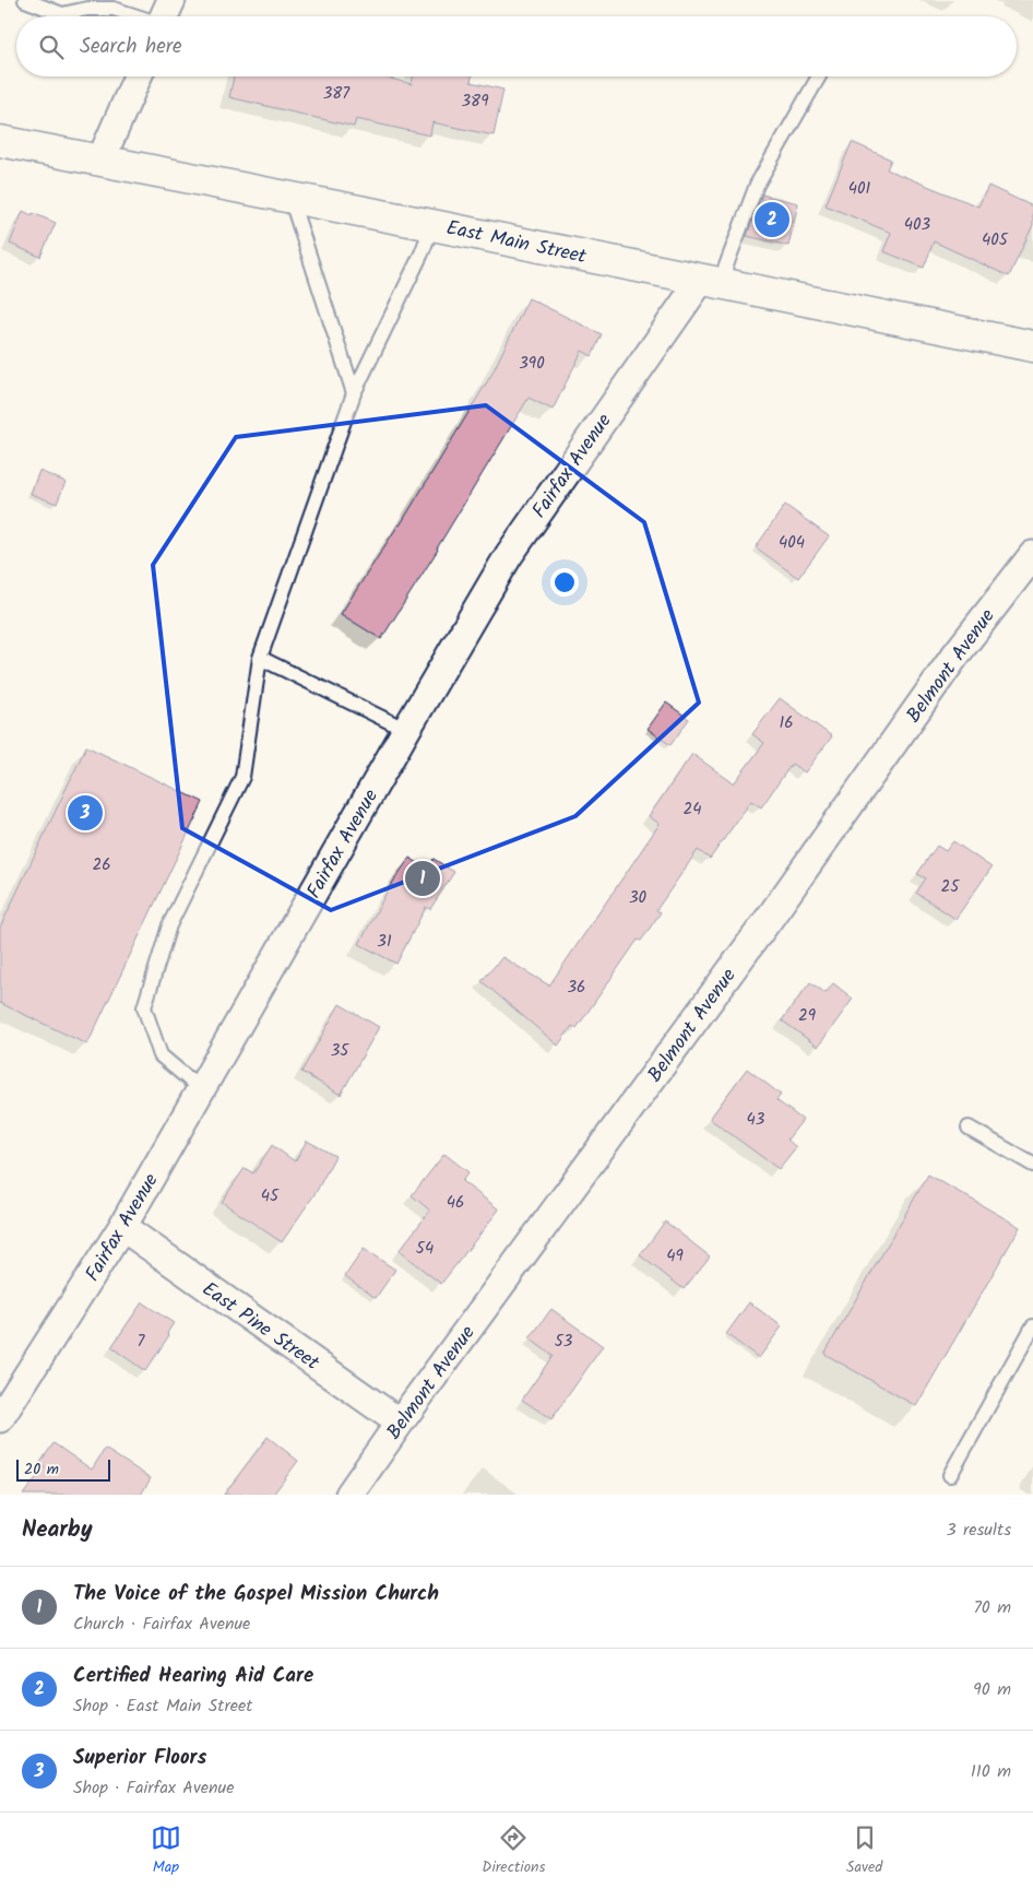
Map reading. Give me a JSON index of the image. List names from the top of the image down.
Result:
{
  "streets": {
    "main road": ["East Main Street"],
    "street": ["Fairfax Avenue", "Belmont Avenue", "East Pine Street"]
  },
  "crossings": [
    ["East Main Street", "Fairfax Avenue"],
    ["Fairfax Avenue", "East Pine Street"],
    ["Belmont Avenue", "East Pine Street"]
  ],
  "house_numbers": [
    "387",
    "389",
    "401",
    "403",
    "405",
    "390",
    "404",
    "16",
    "24",
    "26",
    "25",
    "30",
    "31",
    "36",
    "29",
    "35",
    "43",
    "45",
    "46",
    "54",
    "49",
    "7",
    "53"
  ],
  "scale_bar": "20 m",
  "page": {
    "search": "Search here",
    "pins": ["2", "3", "1"],
    "scale": "20 m",
    "heading": ["Nearby", "3 results"],
    "list": [
      {
        "mark": "1",
        "name": "The Voice of the Gospel Mission Church",
        "note": "Church · Fairfax Avenue",
        "value": "70 m"
      },
      {
        "mark": "2",
        "name": "Certified Hearing Aid Care",
        "note": "Shop · East Main Street",
        "value": "90 m"
      },
      {
        "mark": "3",
        "name": "Superior Floors",
        "note": "Shop · Fairfax Avenue",
        "value": "110 m"
      }
    ],
    "nav": ["Map", "Directions", "Saved"]
  }
}
